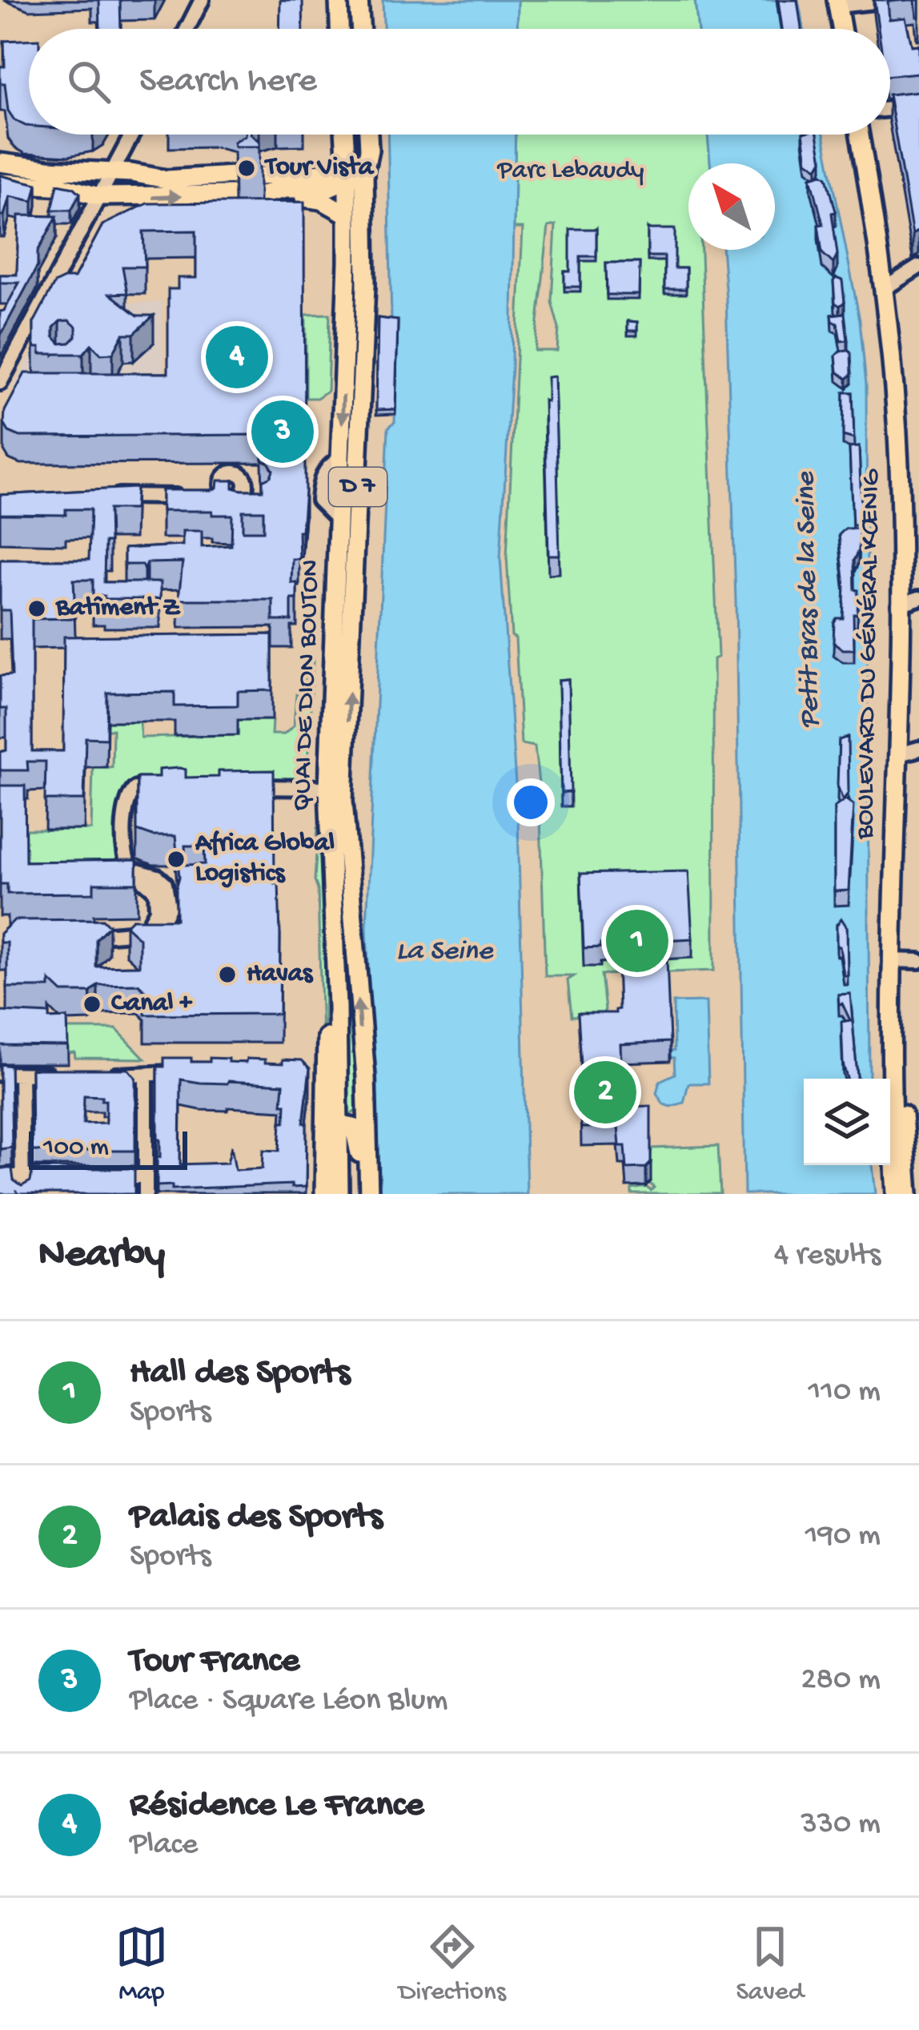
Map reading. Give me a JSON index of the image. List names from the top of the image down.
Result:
{
  "streets": {
    "main road": ["D 7", "BOULEVARD DU GÉNÉRAL KŒNIG", "QUAI DE DION BOUTON"]
  },
  "water": ["Petit Bras de la Seine", "La Seine"],
  "parks": ["Parc Lebaudy"],
  "places": [
    "Tour Vista",
    "Batîment Z",
    "Africa Global Logistics",
    "Havas",
    "Canal +"
  ],
  "scale_bar": "100 m",
  "north": "top left",
  "page": {
    "search": "Search here",
    "pins": [
      "4",
      "3",
      "1",
      "2"
    ],
    "scale": "100 m",
    "heading": ["Nearby", "4 results"],
    "list": [
      {
        "mark": "1",
        "name": "Hall des Sports",
        "note": "Sports",
        "value": "110 m"
      },
      {
        "mark": "2",
        "name": "Palais des Sports",
        "note": "Sports",
        "value": "190 m"
      },
      {
        "mark": "3",
        "name": "Tour France",
        "note": "Place · Square Léon Blum",
        "value": "280 m"
      },
      {
        "mark": "4",
        "name": "Résidence Le France",
        "note": "Place",
        "value": "330 m"
      }
    ],
    "nav": ["Map", "Directions", "Saved"]
  }
}
